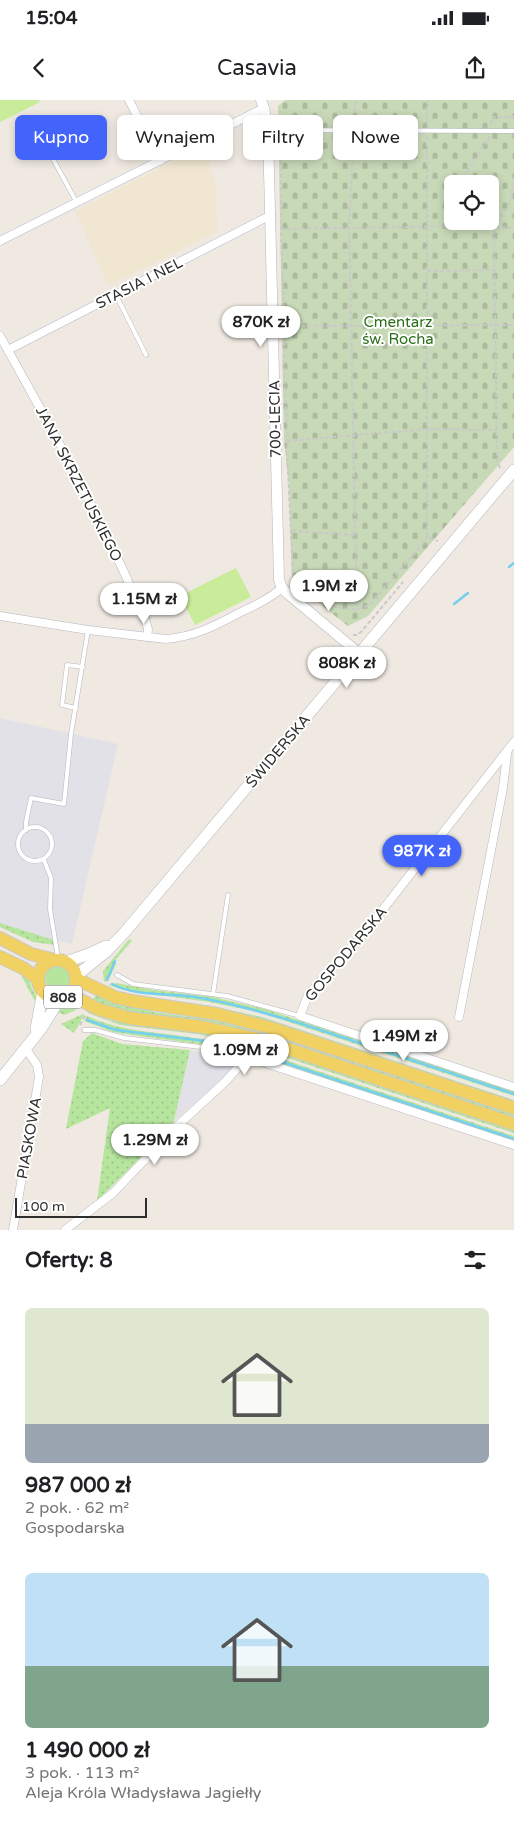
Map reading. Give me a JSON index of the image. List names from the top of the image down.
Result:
{
  "streets": {
    "main road": ["ŚWIDERSKA", "808"],
    "street": [
      "STASIA I NEL",
      "700-LECIA",
      "JANA SKRZETUSKIEGO",
      "GOSPODARSKA",
      "PIASKOWA"
    ]
  },
  "crossings": [
    ["STASIA I NEL", "700-LECIA"],
    ["STASIA I NEL", "JANA SKRZETUSKIEGO"],
    ["ŚWIDERSKA", "808"],
    ["808", "PIASKOWA"]
  ],
  "parks": ["Cmentarz św. Rocha"],
  "scale_bar": "100 m",
  "page": {
    "status": "15:04",
    "header": "Casavia",
    "chip": [
      "Kupno",
      "Wynajem",
      "Filtry",
      "Nowe"
    ],
    "price": [
      "870K zł",
      "1.9M zł",
      "1.15M zł",
      "808K zł",
      "987K zł",
      "1.49M zł",
      "1.09M zł",
      "1.29M zł"
    ],
    "scale": "100 m",
    "heading": "Oferty: 8",
    "list": [
      {
        "name": "987 000 zł",
        "note": "2 pok. · 62 m² · Gospodarska"
      },
      {
        "name": "1 490 000 zł",
        "note": "3 pok. · 113 m² · Aleja Króla Władysława Jagiełły"
      }
    ]
  }
}
